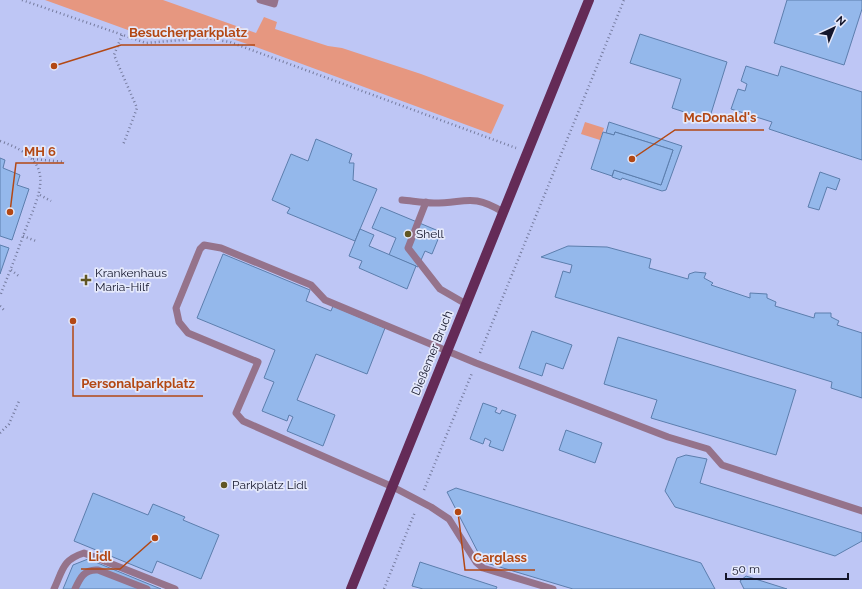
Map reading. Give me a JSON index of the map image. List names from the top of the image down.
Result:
{
  "streets": {
    "main road": ["Dießemer Bruch"]
  },
  "places": {
    "other": [
      "Besucherparkplatz",
      "McDonald's",
      "MH 6",
      "Shell",
      "Personalparkplatz",
      "Parkplatz Lidl",
      "Carglass",
      "Lidl"
    ],
    "health": ["Krankenhaus Maria-Hilf"]
  },
  "scale_bar": "50 m",
  "north": "top right"
}
